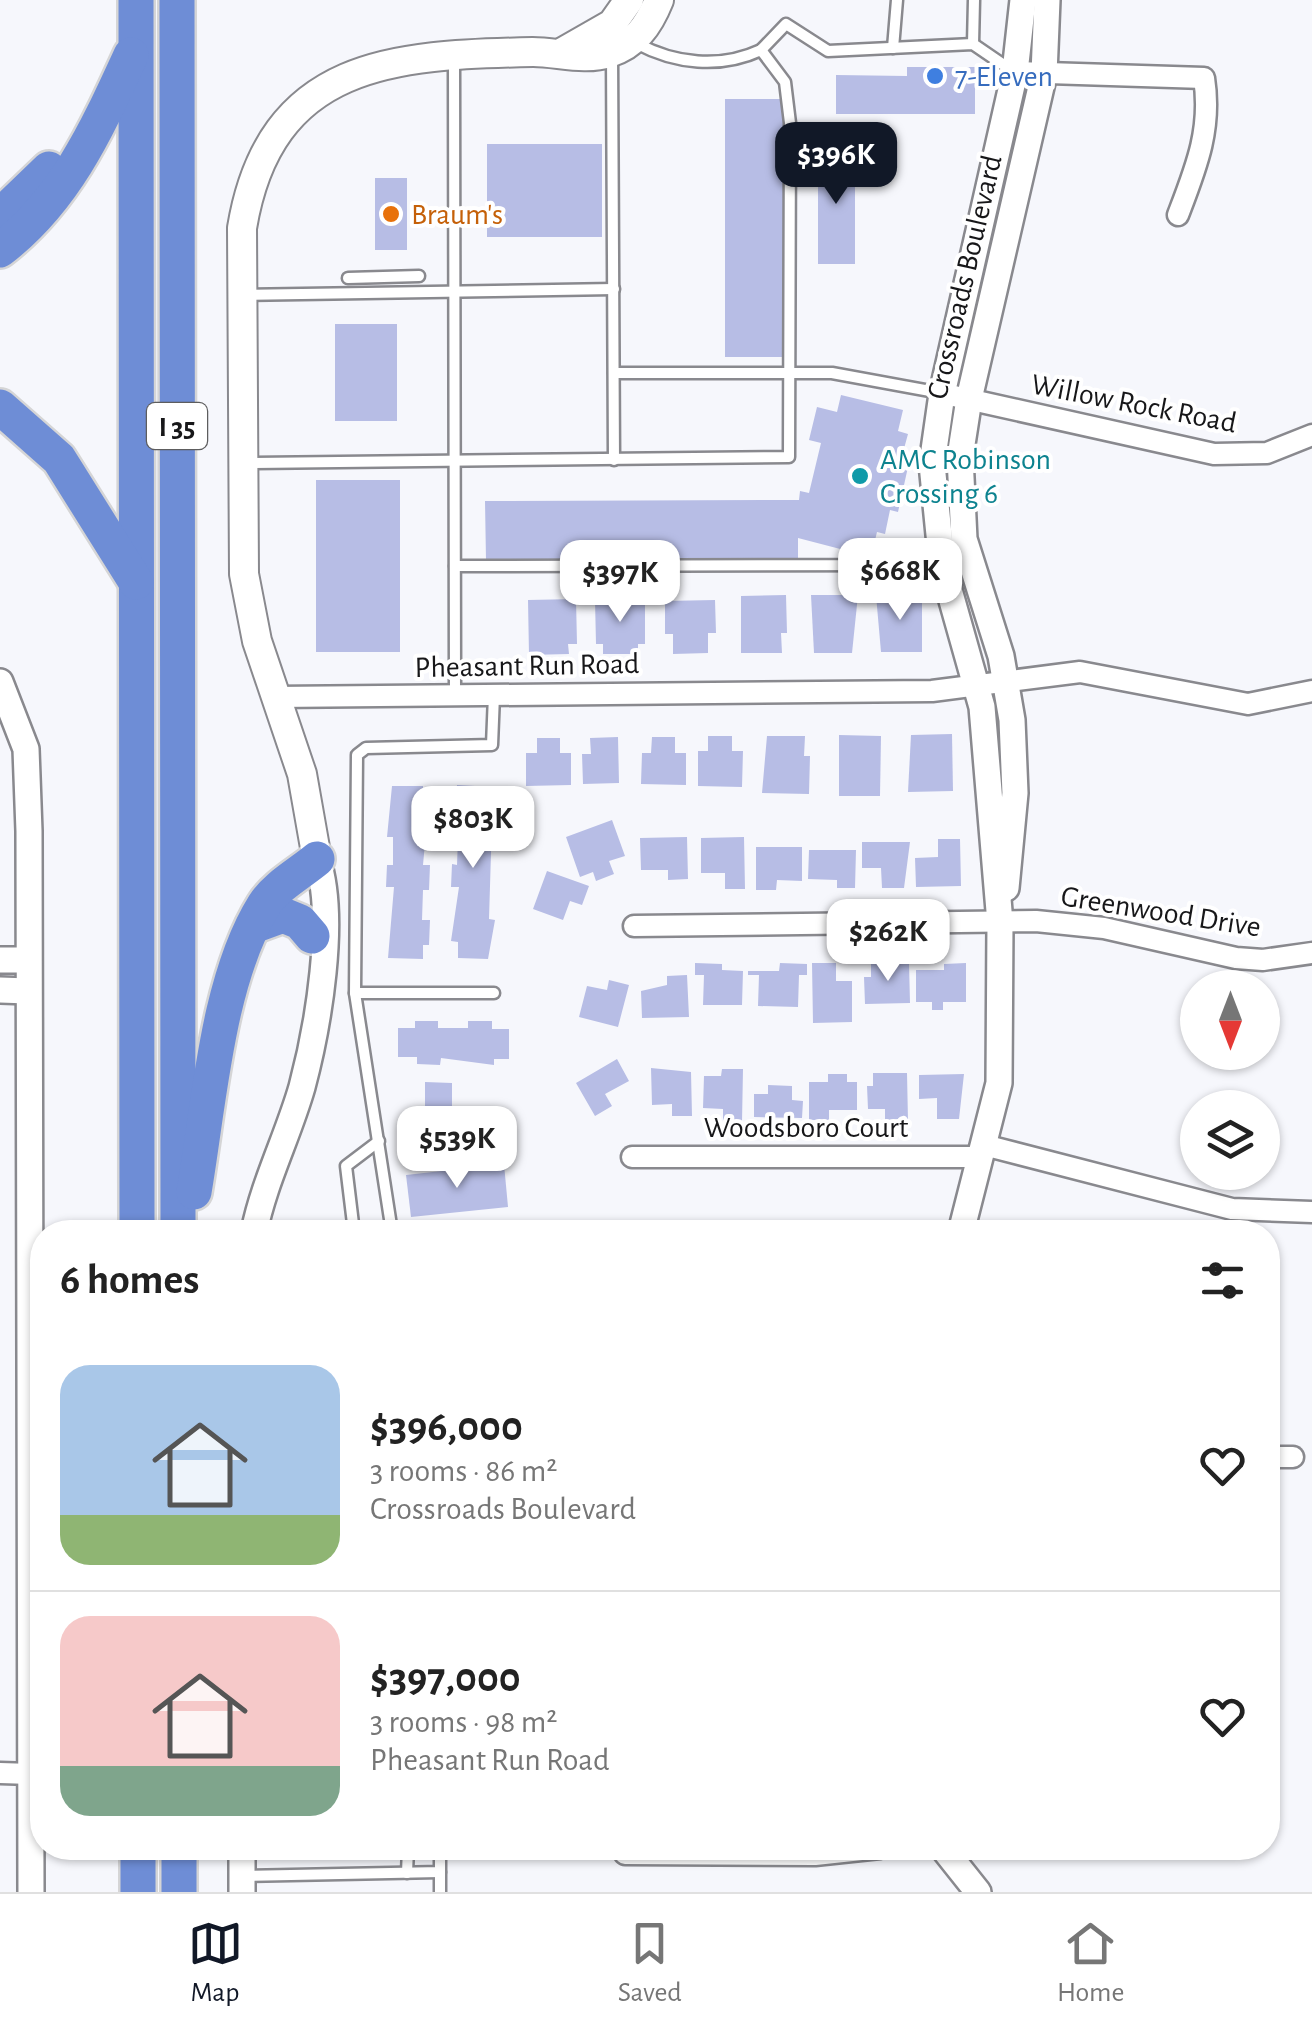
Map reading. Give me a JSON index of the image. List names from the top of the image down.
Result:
{
  "streets": {
    "highway": ["I 35"],
    "street": [
      "Crossroads Boulevard",
      "Willow Rock Road",
      "Pheasant Run Road",
      "Greenwood Drive",
      "Woodsboro Court"
    ]
  },
  "crossings": [
    ["Crossroads Boulevard", "Willow Rock Road"],
    ["Crossroads Boulevard", "Pheasant Run Road"],
    ["Crossroads Boulevard", "Greenwood Drive"],
    ["Crossroads Boulevard", "Woodsboro Court"]
  ],
  "places": ["7-Eleven", "Braum's", "AMC Robinson Crossing 6"],
  "north": "bottom",
  "page": {
    "price": [
      "$396K",
      "$668K",
      "$397K",
      "$803K",
      "$262K",
      "$539K"
    ],
    "heading": "6 homes",
    "list": [
      {
        "name": "$396,000",
        "note": "3 rooms · 86 m² · Crossroads Boulevard"
      },
      {
        "name": "$397,000",
        "note": "3 rooms · 98 m² · Pheasant Run Road"
      }
    ],
    "tabs": ["Map", "Saved", "Home"]
  }
}
